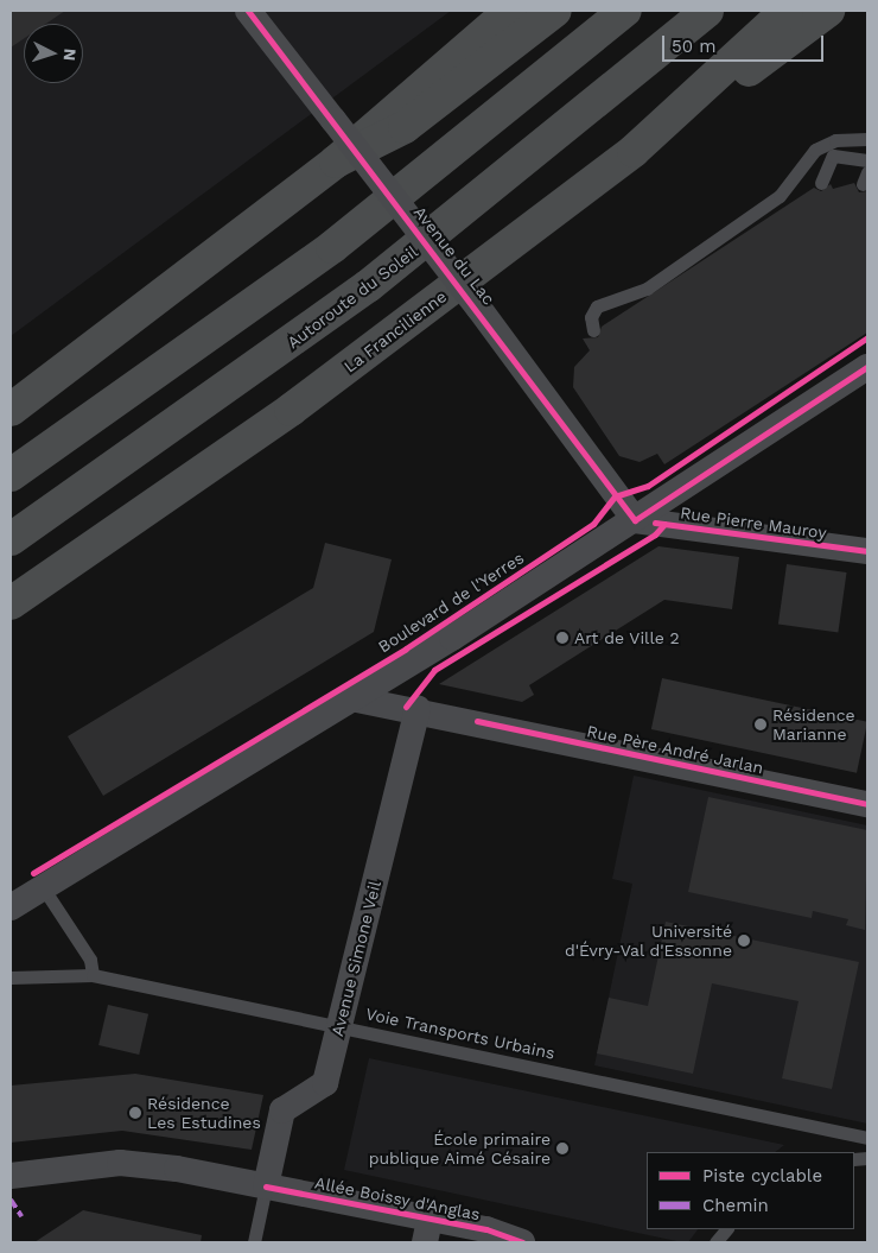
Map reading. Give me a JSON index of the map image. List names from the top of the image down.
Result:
{
  "streets": {
    "highway": ["Autoroute du Soleil", "La Francilienne"],
    "street": [
      "Avenue du Lac",
      "Rue Pierre Mauroy",
      "Boulevard de l'Yerres",
      "Rue Père André Jarlan",
      "Avenue Simone Veil",
      "Allée Boissy d'Anglas"
    ],
    "lane": ["Voie Transports Urbains"]
  },
  "crossings": [
    ["Avenue du Lac", "Rue Pierre Mauroy"],
    ["Avenue du Lac", "Boulevard de l'Yerres"],
    ["Rue Pierre Mauroy", "Boulevard de l'Yerres"],
    ["Boulevard de l'Yerres", "Rue Père André Jarlan"],
    ["Rue Père André Jarlan", "Avenue Simone Veil"],
    ["Avenue Simone Veil", "Voie Transports Urbains"],
    ["Avenue Simone Veil", "Allée Boissy d'Anglas"]
  ],
  "places": [
    "Art de Ville 2",
    "Résidence Marianne",
    "Université d'Évry-Val d'Essonne",
    "Résidence Les Estudines",
    "École primaire publique Aimé Césaire"
  ],
  "legend": ["Piste cyclable", "Chemin"],
  "scale_bar": "50 m",
  "north": "right"
}
